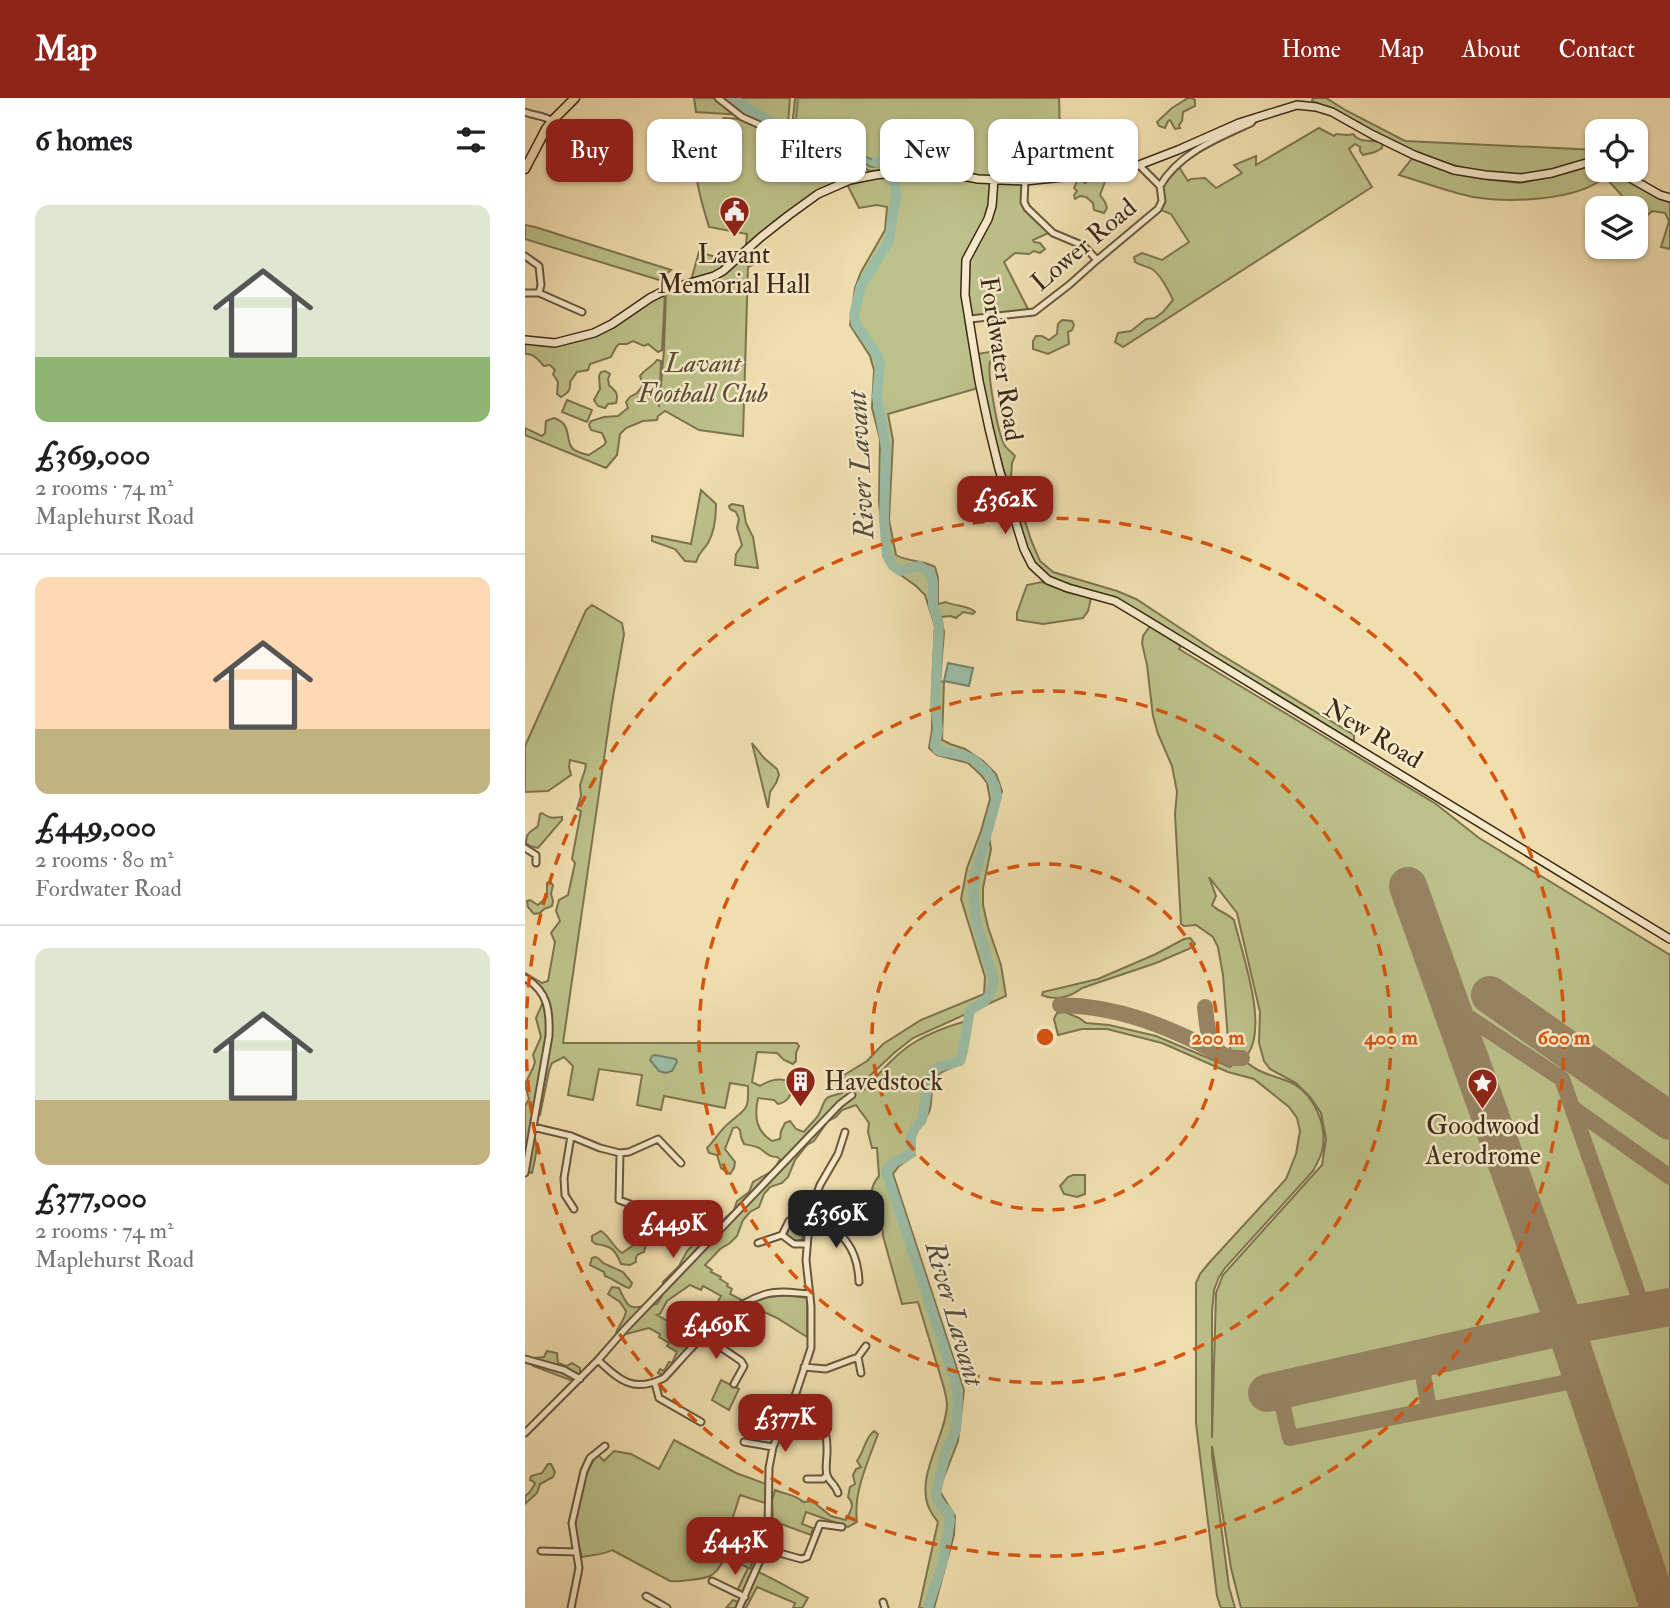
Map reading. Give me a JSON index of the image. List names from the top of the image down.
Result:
{
  "streets": {
    "street": ["Lower Road", "Fordwater Road", "New Road"]
  },
  "crossings": [
    ["Lower Road", "Fordwater Road"],
    ["Fordwater Road", "New Road"]
  ],
  "water": ["River Lavant"],
  "parks": ["Lavant Football Club"],
  "places": {
    "public building": ["Lavant Memorial Hall"],
    "building": ["Havedstock"],
    "place": ["Goodwood Aerodrome"]
  },
  "page": {
    "header": "Map",
    "nav": [
      "Home",
      "Map",
      "About",
      "Contact"
    ],
    "heading": "6 homes",
    "chip": [
      "Buy",
      "Rent",
      "Filters",
      "New",
      "Apartment"
    ],
    "list": [
      {
        "name": "£369,000",
        "note": "2 rooms · 74 m² · Maplehurst Road"
      },
      {
        "name": "£449,000",
        "note": "2 rooms · 80 m² · Fordwater Road"
      },
      {
        "name": "£377,000",
        "note": "2 rooms · 74 m² · Maplehurst Road"
      }
    ],
    "price": [
      "£362K",
      "£369K",
      "£449K",
      "£469K",
      "£377K",
      "£443K"
    ]
  },
  "rings": ["200 m", "400 m", "600 m"]
}
